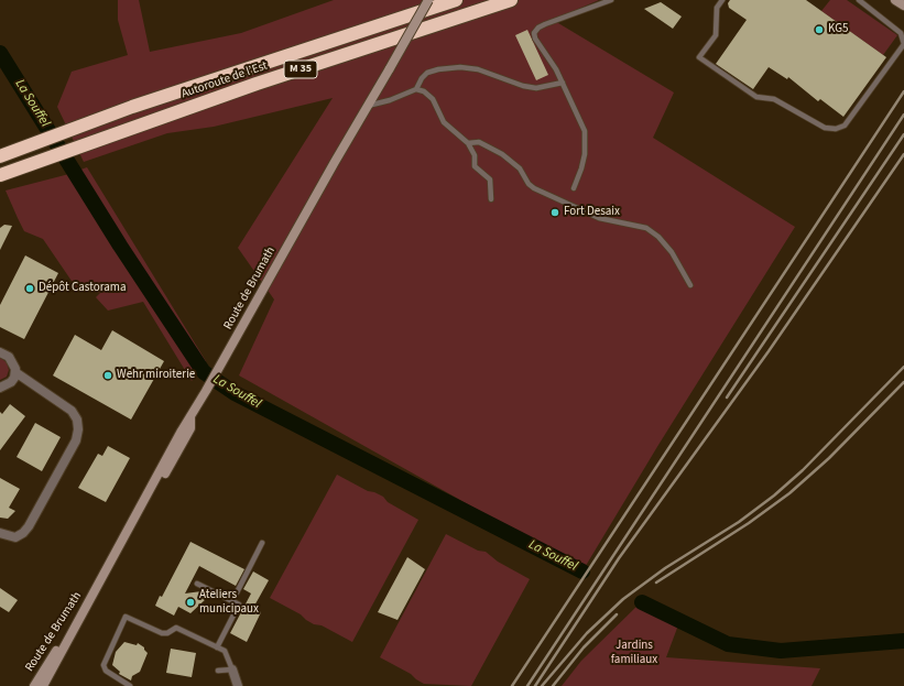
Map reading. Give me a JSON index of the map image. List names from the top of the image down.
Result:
{
  "streets": {
    "highway": ["M 35", "Autoroute de l’Est"],
    "main road": ["Route de Brumath"]
  },
  "water": ["La Souffel"],
  "parks": ["Jardins familiaux"],
  "places": [
    "KG5",
    "Fort Desaix",
    "Dépôt Castorama",
    "Wehr miroiterie",
    "Ateliers municipaux"
  ]
}
